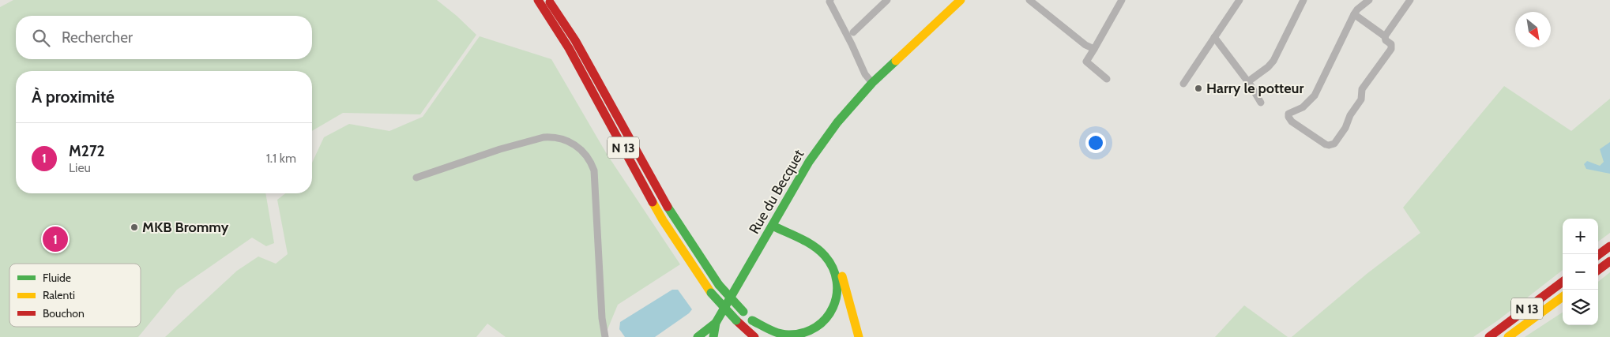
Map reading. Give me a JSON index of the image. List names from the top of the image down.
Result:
{
  "streets": {
    "main road": ["N 13", "Rue du Becquet"]
  },
  "places": ["Harry le potteur", "MKB Brommy"],
  "legend": ["Fluide", "Ralenti", "Bouchon"],
  "north": "bottom right",
  "page": {
    "search": "Rechercher",
    "heading": "À proximité",
    "list": [
      {
        "mark": "1",
        "name": "M272",
        "note": "Lieu",
        "value": "1.1 km"
      }
    ],
    "map_buttons": ["+", "−"],
    "pins": "1"
  }
}
